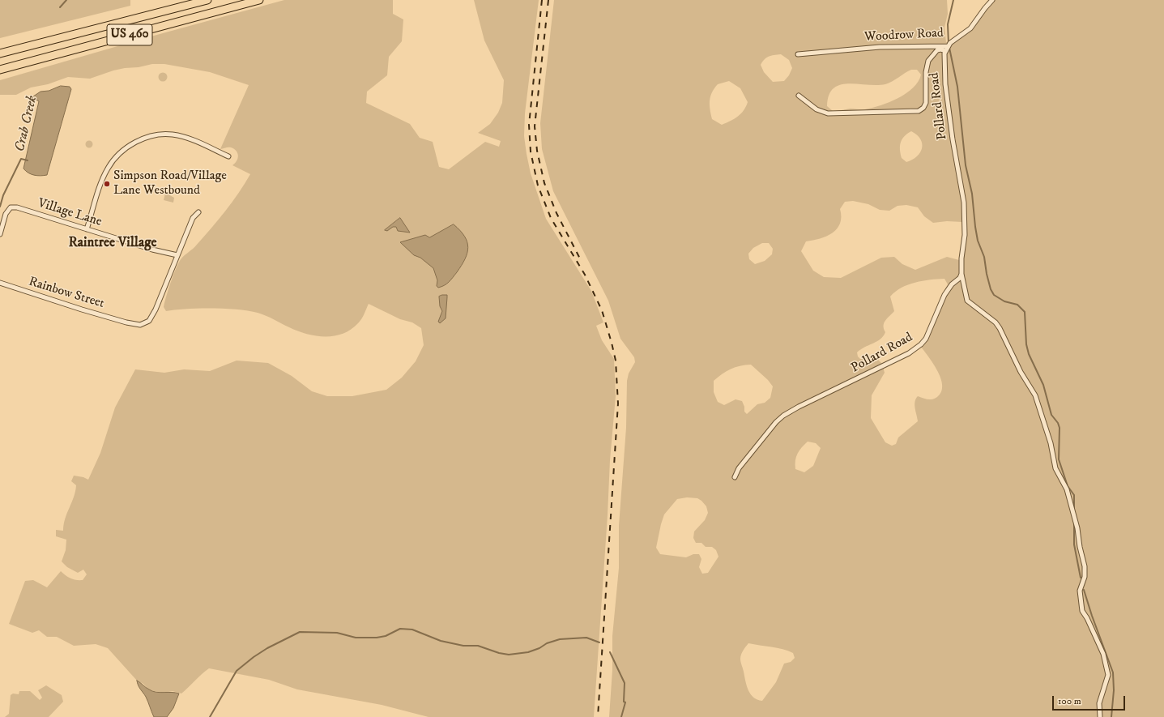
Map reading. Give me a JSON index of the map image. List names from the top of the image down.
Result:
{
  "streets": {
    "highway": ["US 460"],
    "street": [
      "Woodrow Road",
      "Pollard Road",
      "Village Lane",
      "Rainbow Street"
    ]
  },
  "crossings": [
    ["Woodrow Road", "Pollard Road"],
    ["Village Lane", "Rainbow Street"]
  ],
  "districts": ["Raintree Village"],
  "water": ["Crab Creek"],
  "places": ["Simpson Road/Village Lane Westbound"],
  "scale_bar": "100 m"
}
